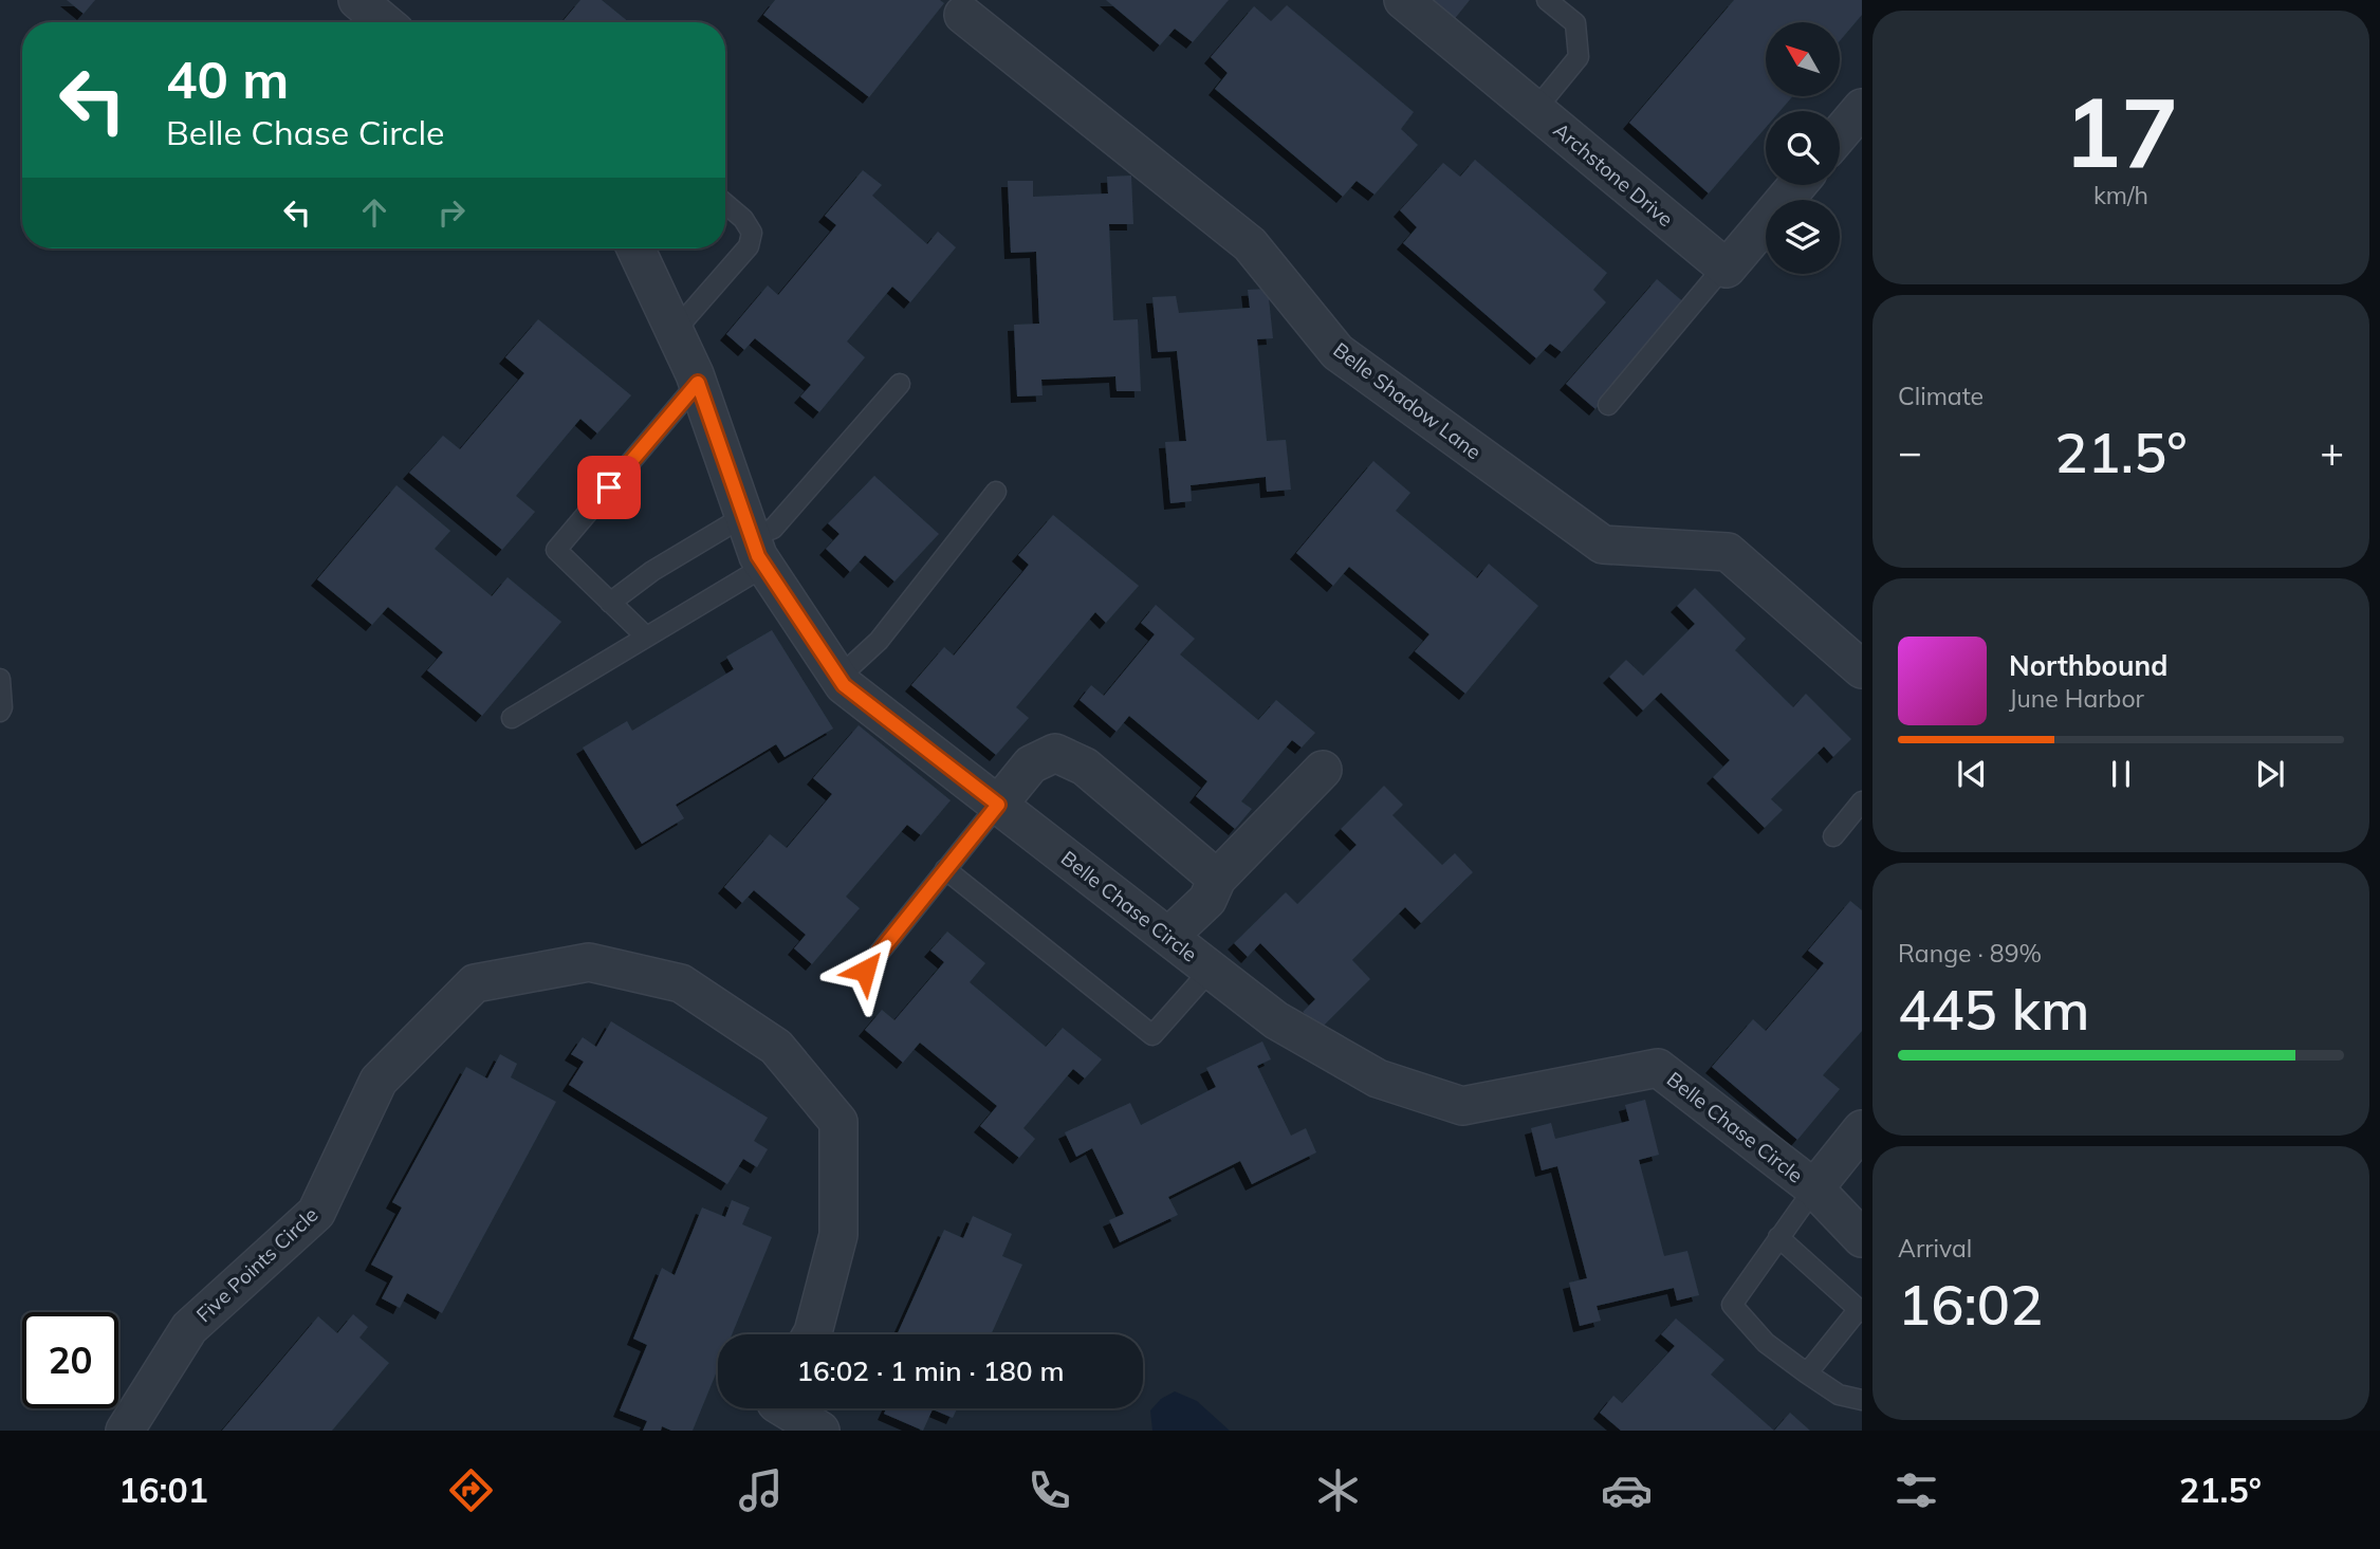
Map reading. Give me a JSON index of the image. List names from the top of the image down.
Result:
{
  "streets": {
    "street": [
      "Archstone Drive",
      "Belle Shadow Lane",
      "Belle Chase Circle",
      "Five Points Circle"
    ]
  },
  "north": "top left",
  "page": {
    "tile": [
      ["17", "km/h"],
      "Climate",
      ["Range · 89%", "445 km"],
      ["Arrival", "16:02"]
    ],
    "turn": ["40 m", "Belle Chase Circle"],
    "heat": ["−", "21.5°", "+"],
    "song": ["Northbound", "June Harbor"],
    "limit": "20",
    "trip": "16:02 · 1 min · 180 m",
    "tabs": ["16:01", "21.5°"]
  }
}
